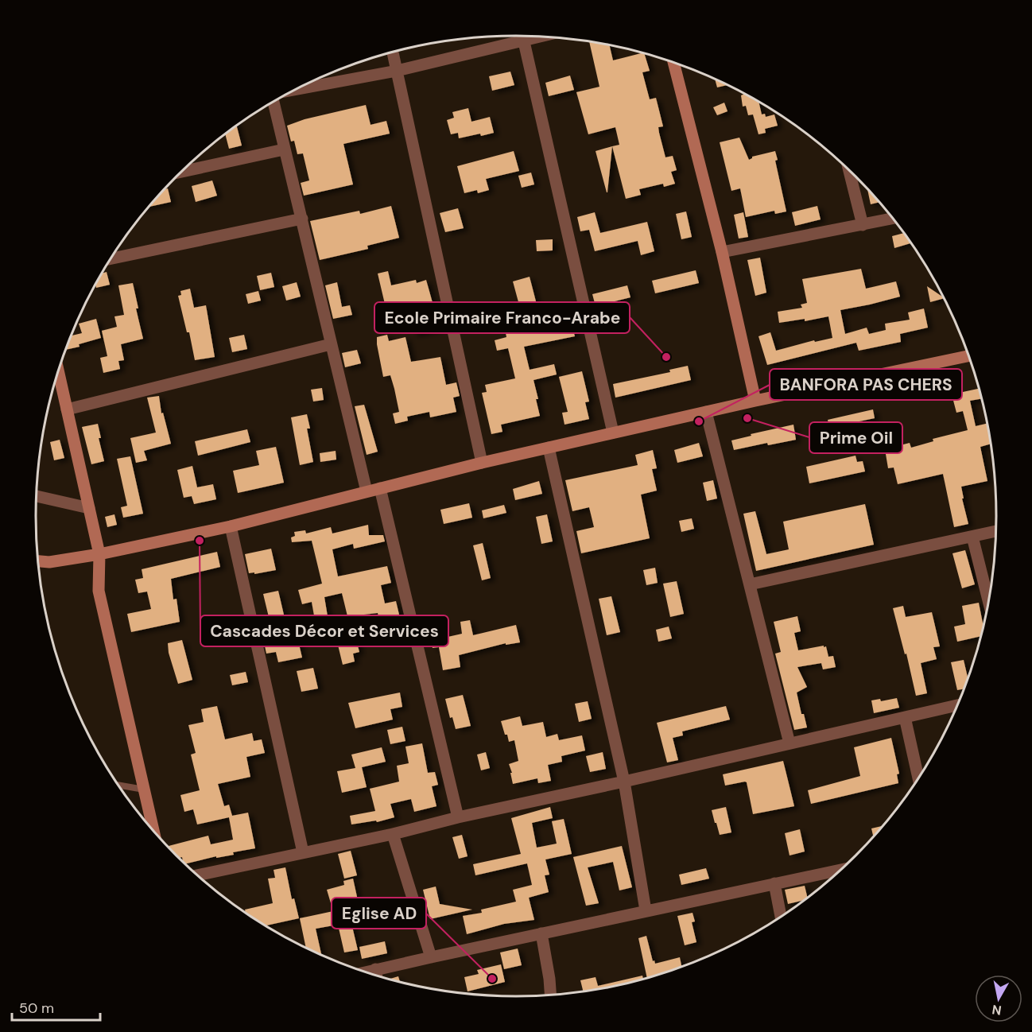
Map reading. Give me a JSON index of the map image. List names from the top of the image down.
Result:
{
  "places": [
    "Ecole Primaire Franco-Arabe",
    "Prime Oil",
    "BANFORA PAS CHERS",
    "Cascades Décor et Services",
    "Eglise AD"
  ],
  "scale_bar": "50 m",
  "north": "bottom"
}
